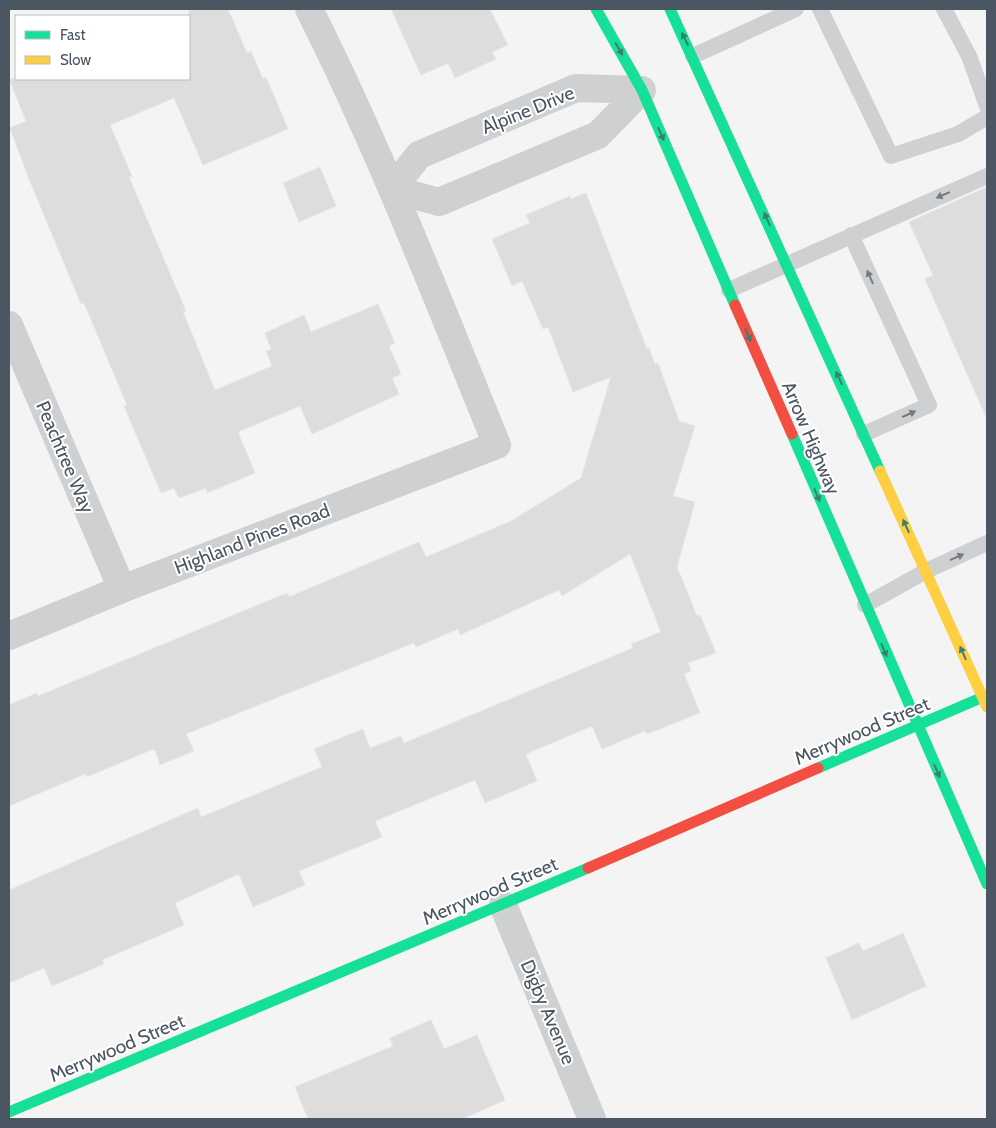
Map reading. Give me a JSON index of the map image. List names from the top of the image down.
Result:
{
  "streets": {
    "main road": ["Arrow Highway", "Merrywood Street"],
    "street": [
      "Alpine Drive",
      "Peachtree Way",
      "Highland Pines Road",
      "Digby Avenue"
    ]
  },
  "crossings": [
    ["Alpine Drive", "Arrow Highway"],
    ["Alpine Drive", "Highland Pines Road"],
    ["Arrow Highway", "Merrywood Street"],
    ["Peachtree Way", "Highland Pines Road"],
    ["Merrywood Street", "Digby Avenue"]
  ],
  "legend": ["Fast", "Slow"]
}
